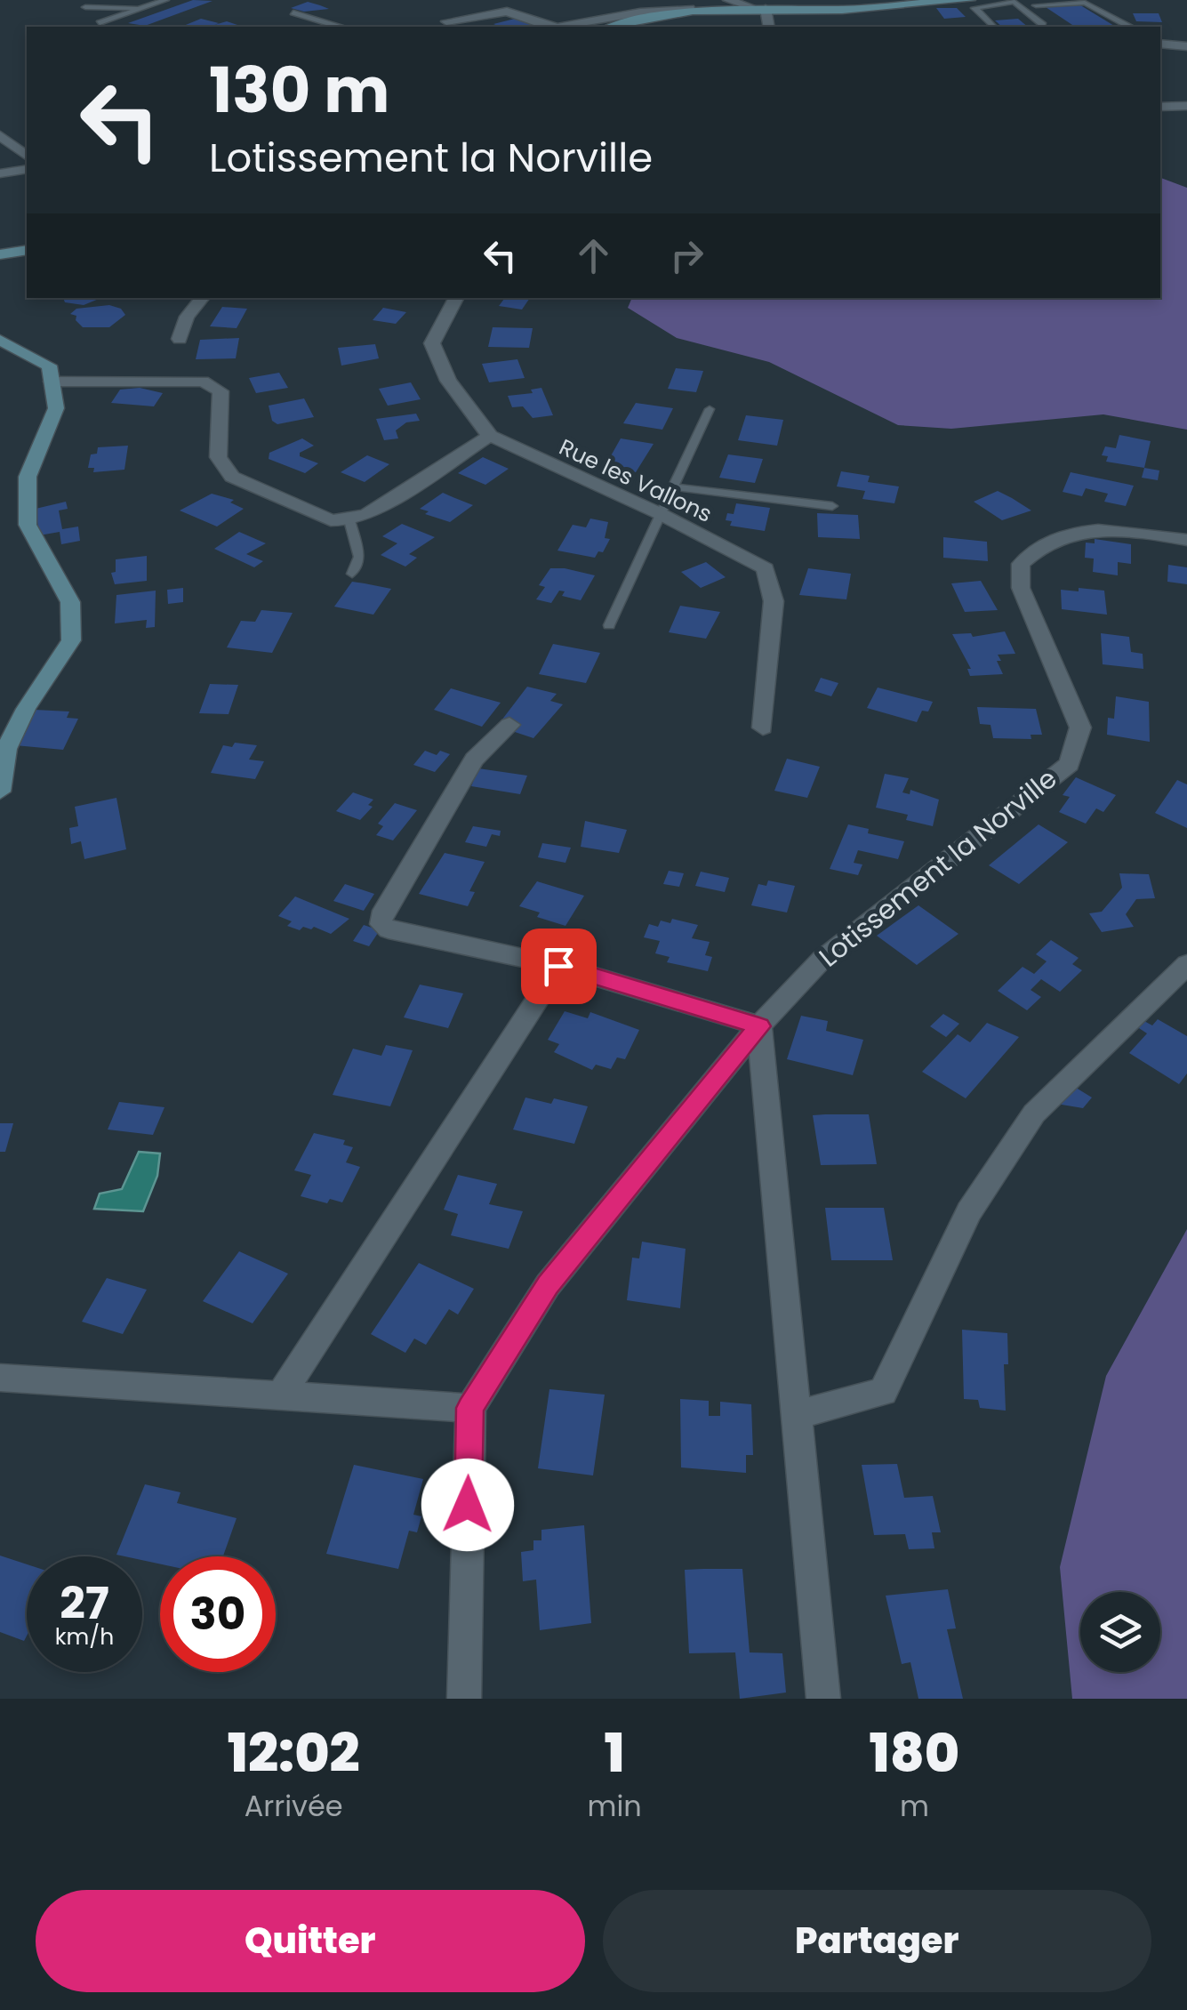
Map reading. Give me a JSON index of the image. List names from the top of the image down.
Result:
{
  "streets": {
    "street": ["Rue les Vallons", "Lotissement la Norville"]
  },
  "page": {
    "turn": ["130 m", "Lotissement la Norville"],
    "speed": "27 km/h",
    "limit": "30",
    "eta": [
      "12:02",
      "Arrivée",
      "1",
      "min",
      "180",
      "m"
    ],
    "buttons": ["Quitter", "Partager"]
  }
}
